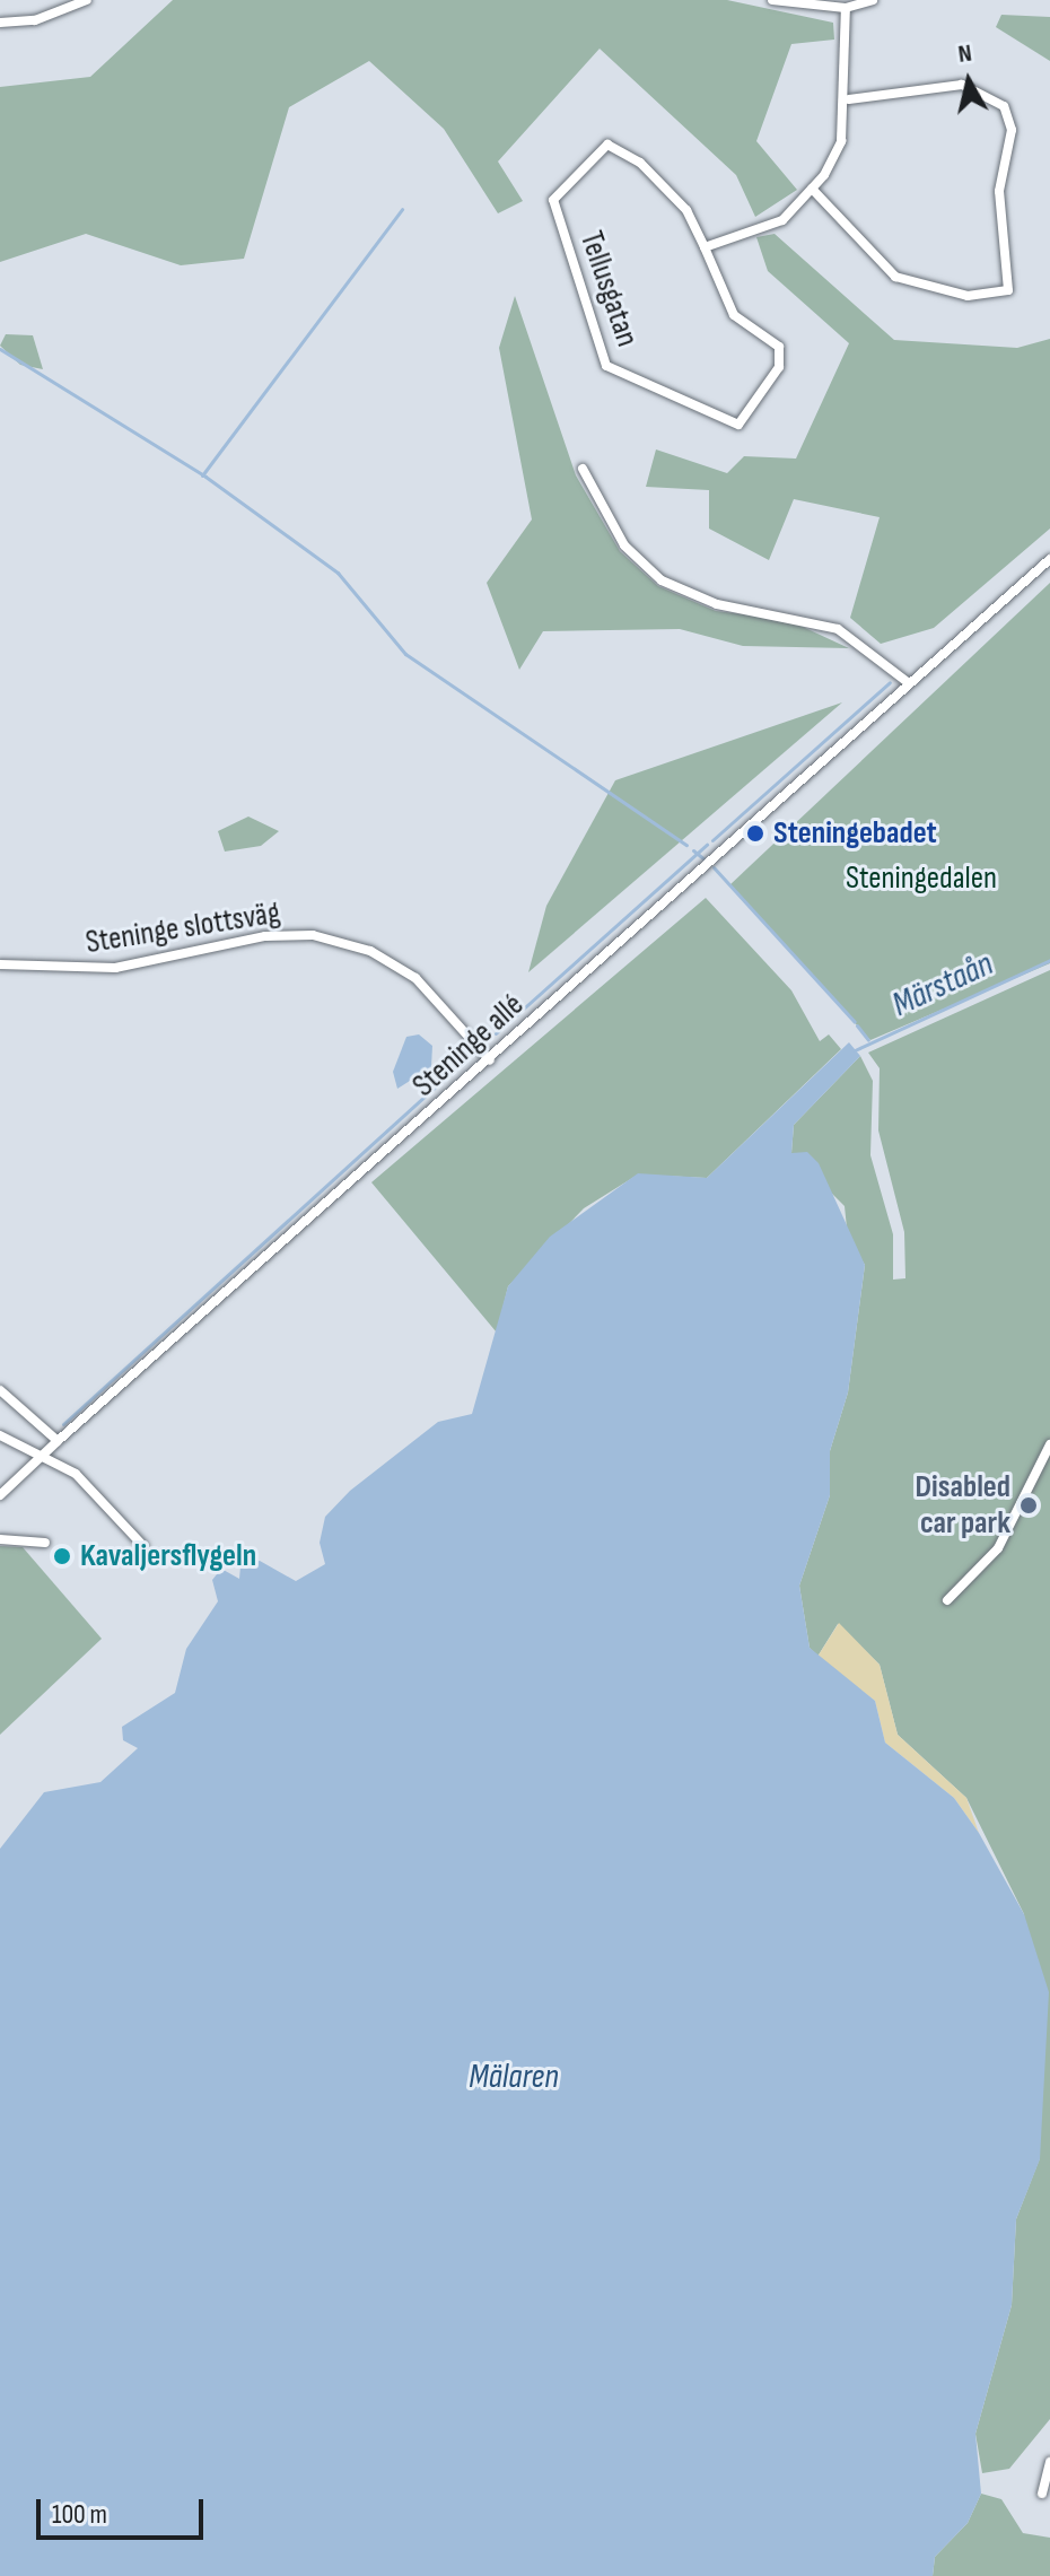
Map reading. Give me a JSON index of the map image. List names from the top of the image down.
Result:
{
  "streets": {
    "street": ["Tellusgatan", "Steninge slottsväg", "Steninge allé"]
  },
  "crossings": [
    ["Steninge slottsväg", "Steninge allé"]
  ],
  "water": ["Märstaån", "Mälaren"],
  "parks": ["Steningedalen"],
  "places": ["Steningebadet", "Disabled car park", "Kavaljersflygeln"],
  "scale_bar": "100 m",
  "north": "top"
}
